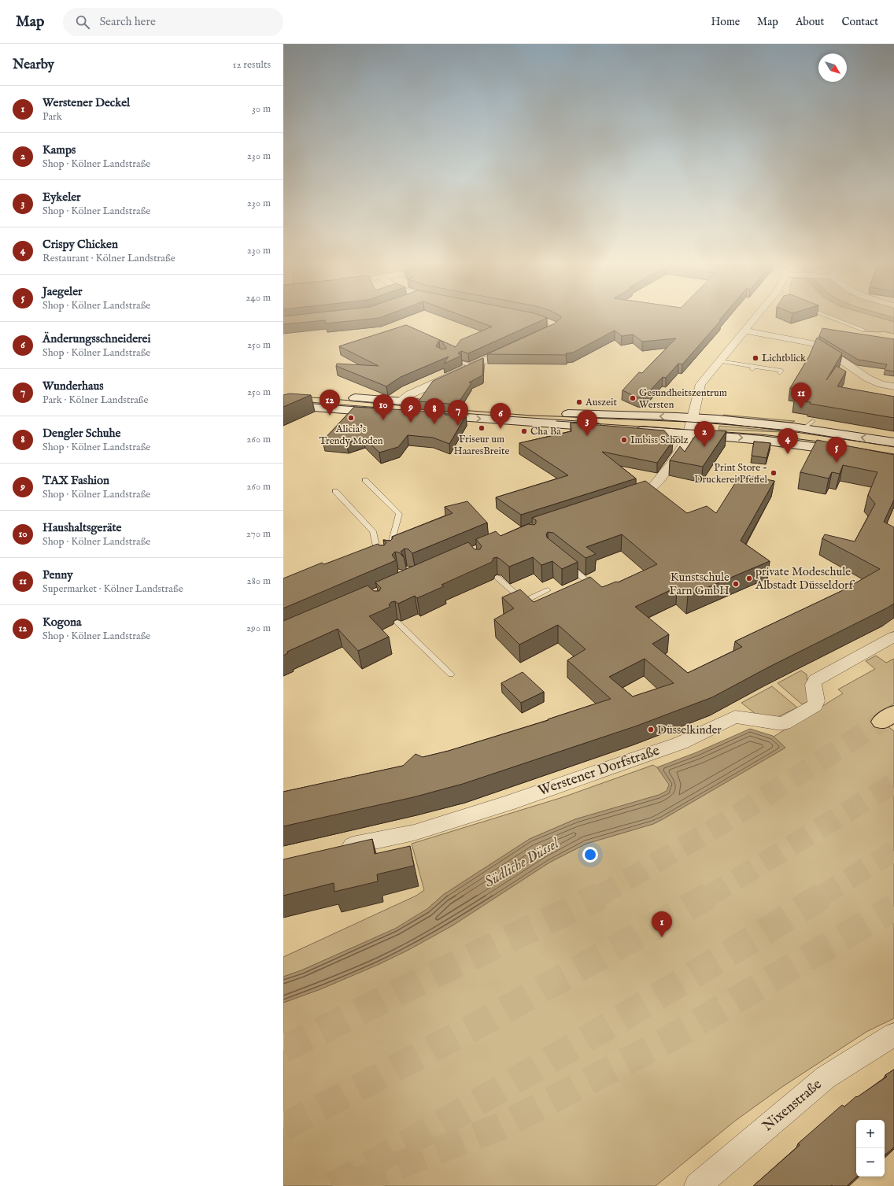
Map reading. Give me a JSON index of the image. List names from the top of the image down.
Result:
{
  "streets": {
    "street": ["Werstener Dorfstraße", "Nixenstraße"]
  },
  "water": ["Südliche Düssel"],
  "places": [
    "Lichtblick",
    "Gesundheitszentrum Wersten",
    "Auszeit",
    "Alicia's Trendy Moden",
    "Friseur um HaaresBreite",
    "Cha Ba",
    "Imbiss Scholz",
    "Print Store - Druckerei Pfeffel",
    "private Modeschule Albstadt Düsseldorf",
    "Kunstschule Farn GmbH",
    "Düsselkinder"
  ],
  "north": "bottom right",
  "page": {
    "header": "Map",
    "search": "Search here",
    "nav": [
      "Home",
      "Map",
      "About",
      "Contact"
    ],
    "heading": ["Nearby", "12 results"],
    "list": [
      {
        "mark": "1",
        "name": "Werstener Deckel",
        "note": "Park",
        "value": "30 m"
      },
      {
        "mark": "2",
        "name": "Kamps",
        "note": "Shop · Kölner Landstraße",
        "value": "230 m"
      },
      {
        "mark": "3",
        "name": "Eykeler",
        "note": "Shop · Kölner Landstraße",
        "value": "230 m"
      },
      {
        "mark": "4",
        "name": "Crispy Chicken",
        "note": "Restaurant · Kölner Landstraße",
        "value": "230 m"
      },
      {
        "mark": "5",
        "name": "Jaegeler",
        "note": "Shop · Kölner Landstraße",
        "value": "240 m"
      },
      {
        "mark": "6",
        "name": "Änderungsschneiderei",
        "note": "Shop · Kölner Landstraße",
        "value": "250 m"
      },
      {
        "mark": "7",
        "name": "Wunderhaus",
        "note": "Park · Kölner Landstraße",
        "value": "250 m"
      },
      {
        "mark": "8",
        "name": "Dengler Schuhe",
        "note": "Shop · Kölner Landstraße",
        "value": "260 m"
      },
      {
        "mark": "9",
        "name": "TAX Fashion",
        "note": "Shop · Kölner Landstraße",
        "value": "260 m"
      },
      {
        "mark": "10",
        "name": "Haushaltsgeräte",
        "note": "Shop · Kölner Landstraße",
        "value": "270 m"
      },
      {
        "mark": "11",
        "name": "Penny",
        "note": "Supermarket · Kölner Landstraße",
        "value": "280 m"
      },
      {
        "mark": "12",
        "name": "Kogona",
        "note": "Shop · Kölner Landstraße",
        "value": "290 m"
      }
    ],
    "pins": [
      "11",
      "12",
      "10",
      "9",
      "8",
      "7",
      "6",
      "3",
      "2",
      "4",
      "5",
      "1"
    ],
    "map_buttons": ["+", "−"]
  }
}
